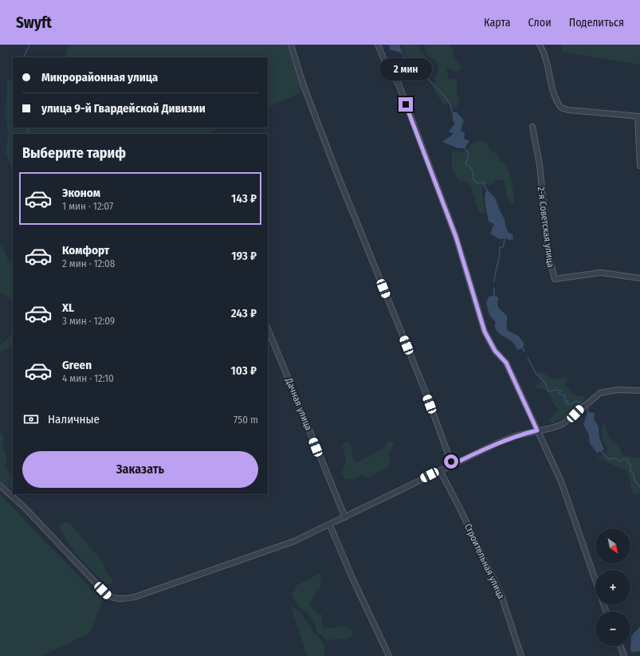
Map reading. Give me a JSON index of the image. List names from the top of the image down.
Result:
{
  "streets": {
    "street": ["2-я Советская улица", "Дачная улица", "Строительная улица"]
  },
  "north": "bottom right",
  "page": {
    "header": "Swyft",
    "nav": ["Карта", "Слои", "Поделиться"],
    "banner": ["Микрорайонная улица", "улица 9-й Гвардейской Дивизии"],
    "bubble": "2 мин",
    "heading": "Выберите тариф",
    "list": [
      {
        "name": "Эконом",
        "note": "1 мин · 12:07",
        "value": "143 ₽"
      },
      {
        "name": "Комфорт",
        "note": "2 мин · 12:08",
        "value": "193 ₽"
      },
      {
        "name": "XL",
        "note": "3 мин · 12:09",
        "value": "243 ₽"
      },
      {
        "name": "Green",
        "note": "4 мин · 12:10",
        "value": "103 ₽"
      }
    ],
    "pay": ["Наличные", "750 m"],
    "buttons": "Заказать",
    "map_buttons": ["+", "−"]
  }
}
